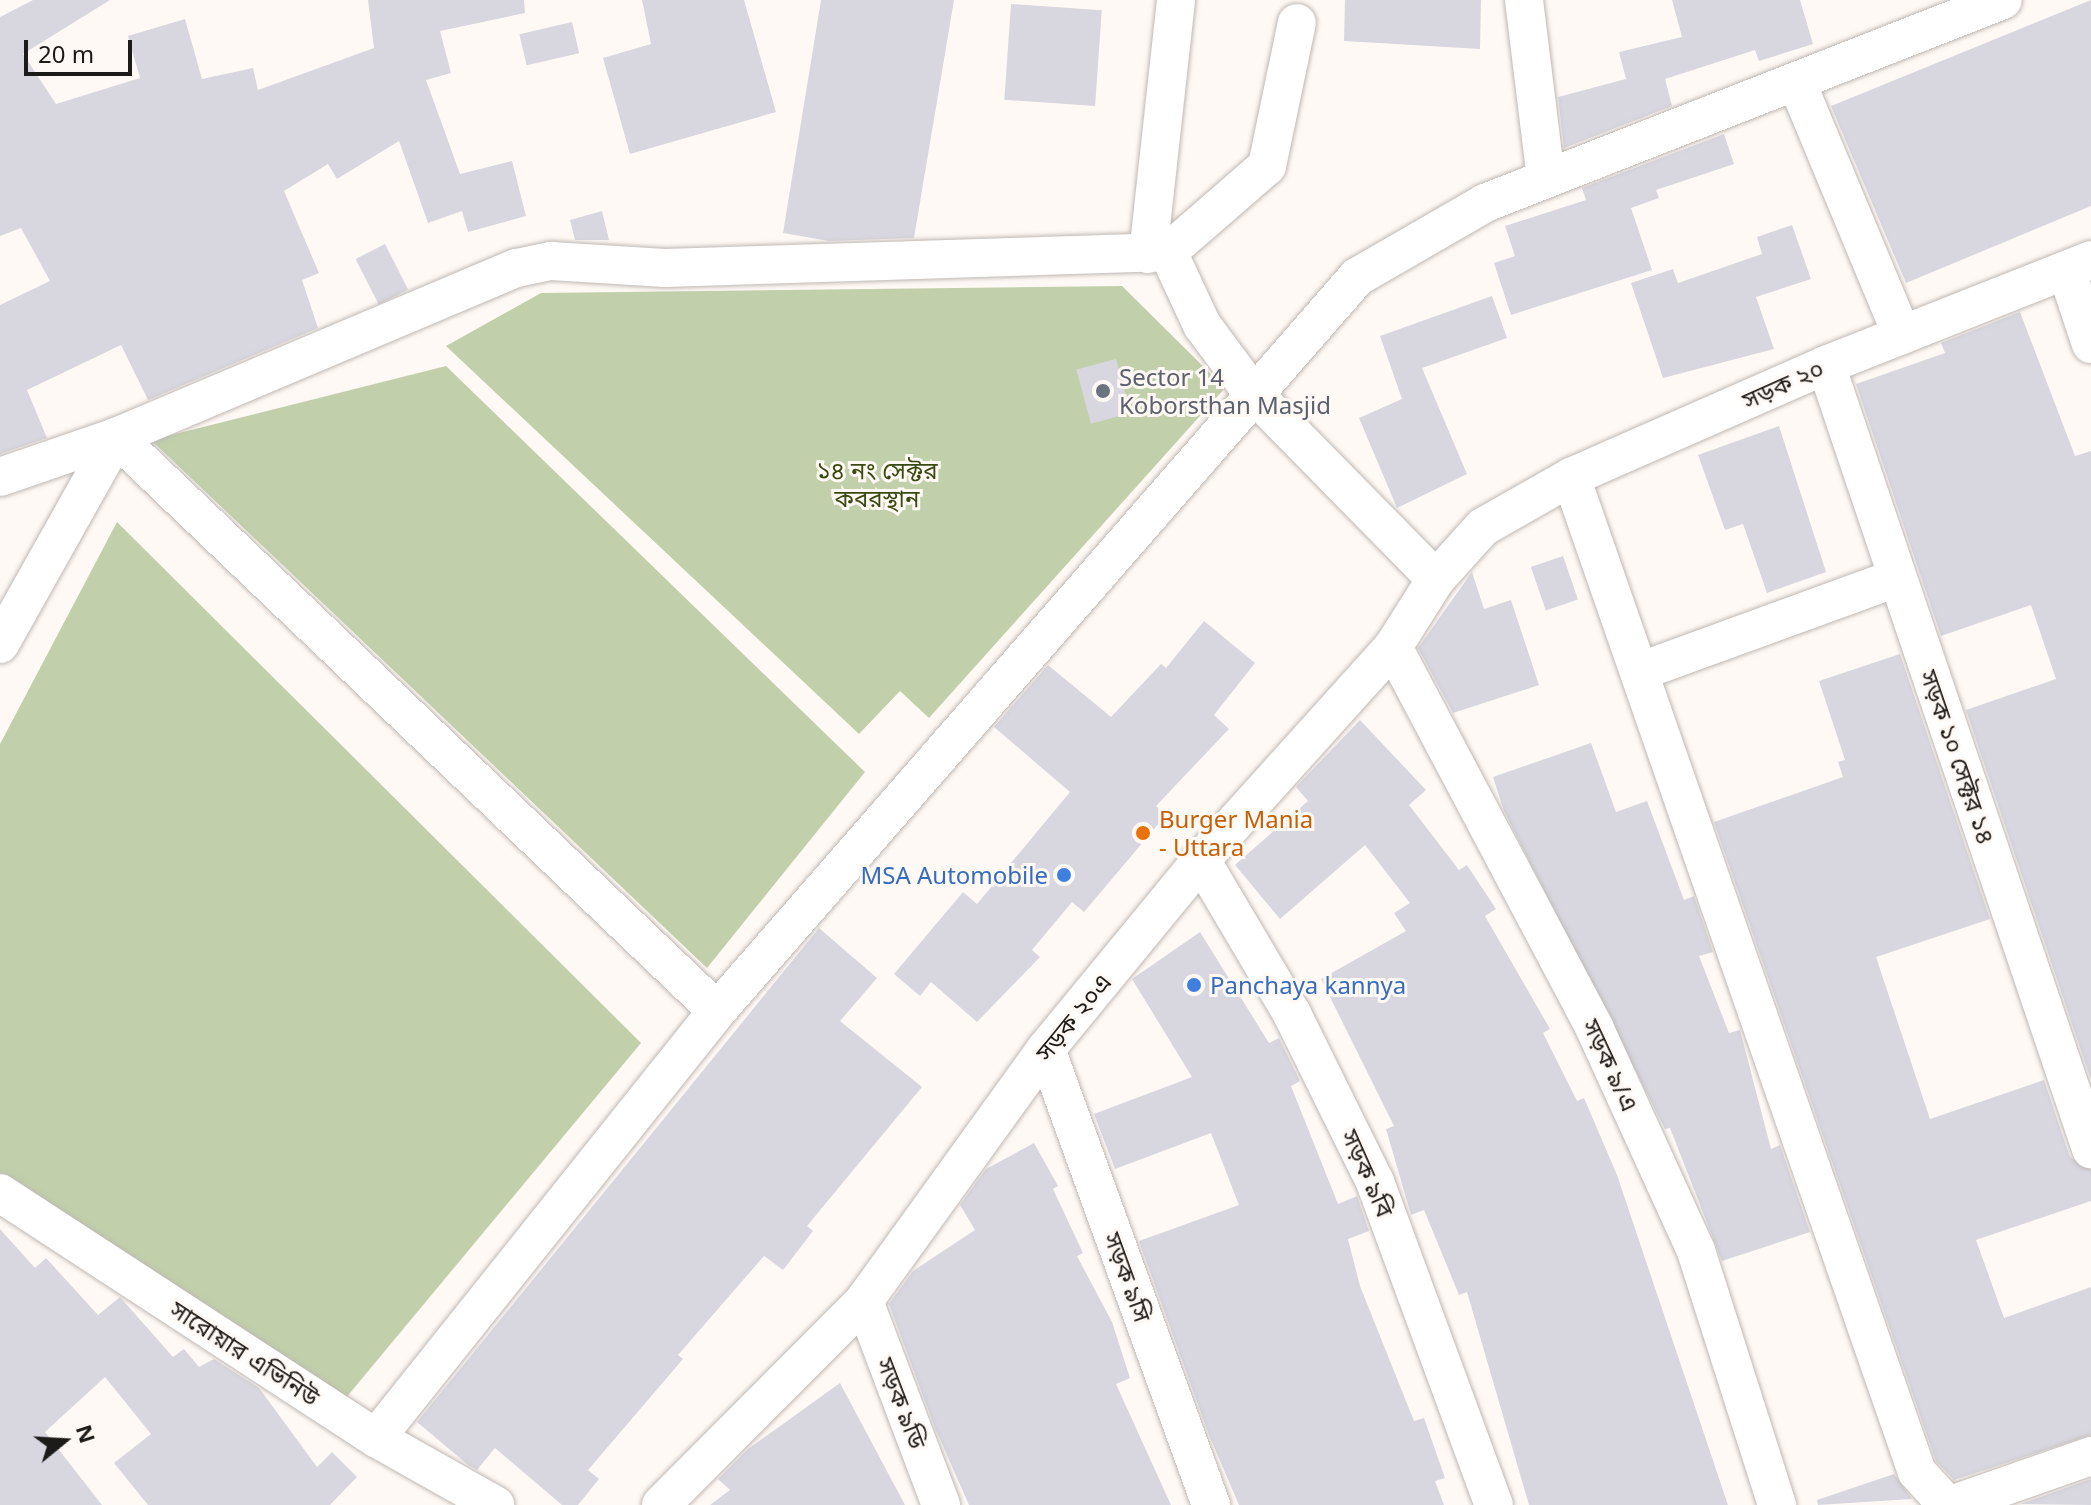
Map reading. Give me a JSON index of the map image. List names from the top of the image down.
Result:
{
  "streets": {
    "street": [
      "সড়ক ২০",
      "সড়ক ১০ সেক্টর ১৪",
      "সড়ক ২০এ",
      "সড়ক ৯/এ",
      "সড়ক ৯বি",
      "সড়ক ৯সি",
      "সারোয়ার এভিনিউ",
      "সড়ক ৯ডি"
    ]
  },
  "crossings": [
    ["সড়ক ২০", "সড়ক ১০ সেক্টর ১৪"],
    ["সড়ক ২০", "সড়ক ২০এ"],
    ["সড়ক ২০এ", "সড়ক ৯/এ"],
    ["সড়ক ২০এ", "সড়ক ৯বি"],
    ["সড়ক ২০এ", "সড়ক ৯সি"],
    ["সড়ক ২০এ", "সড়ক ৯ডি"]
  ],
  "parks": ["১৪ নং সেক্টর কবরস্থান"],
  "places": [
    "Sector 14 Koborsthan Masjid",
    "Burger Mania - Uttara",
    "MSA Automobile",
    "Panchaya kannya"
  ],
  "scale_bar": "20 m",
  "north": "right"
}
